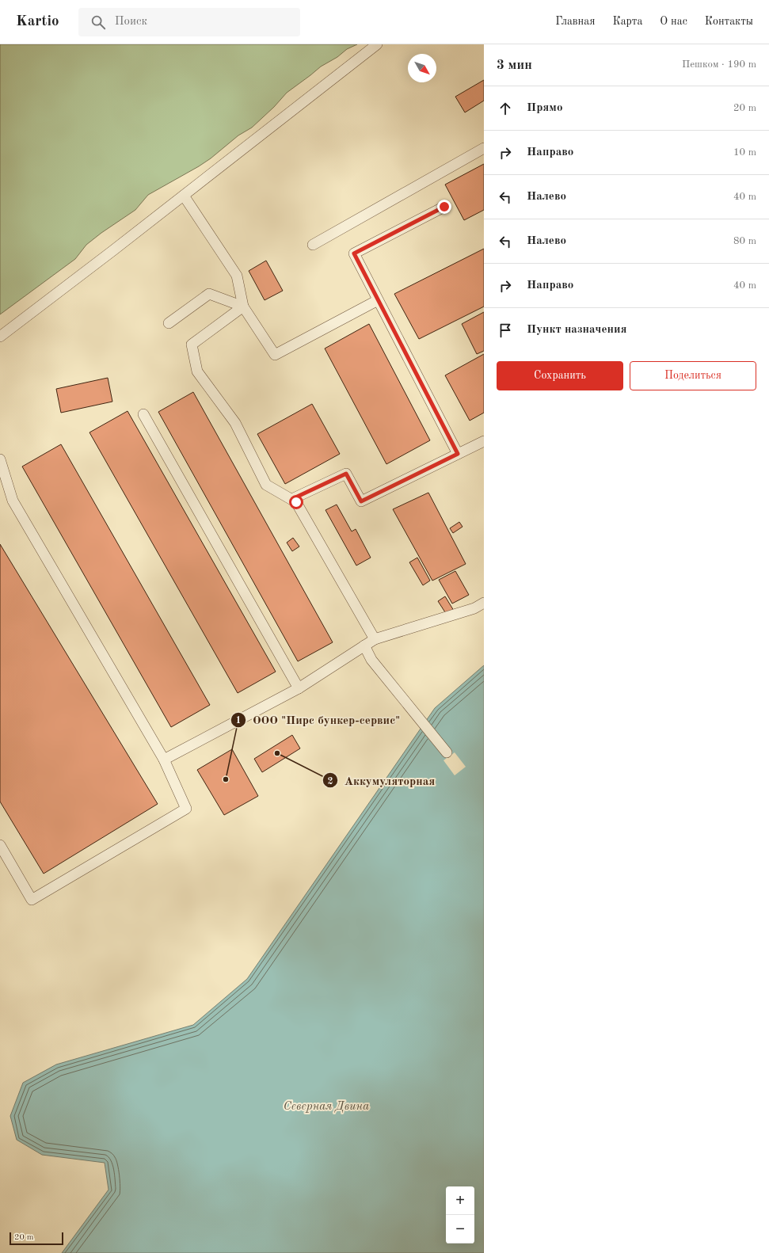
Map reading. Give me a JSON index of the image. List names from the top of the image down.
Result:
{
  "water": ["Северная Двина"],
  "places": ["Аккумуляторная", "ООО \"Пирс бункер-сервис\""],
  "scale_bar": "20 m",
  "north": "bottom right",
  "page": {
    "header": "Kartio",
    "search": "Поиск",
    "nav": [
      "Главная",
      "Карта",
      "О нас",
      "Контакты"
    ],
    "heading": ["3 мин", "Пешком · 190 m"],
    "list": [
      ["Прямо", "20 m"],
      ["Направо", "10 m"],
      ["Налево", "40 m"],
      ["Налево", "80 m"],
      ["Направо", "40 m"],
      "Пункт назначения"
    ],
    "buttons": ["Сохранить", "Поделиться"],
    "map_buttons": ["+", "−"],
    "scale": "20 m"
  }
}
